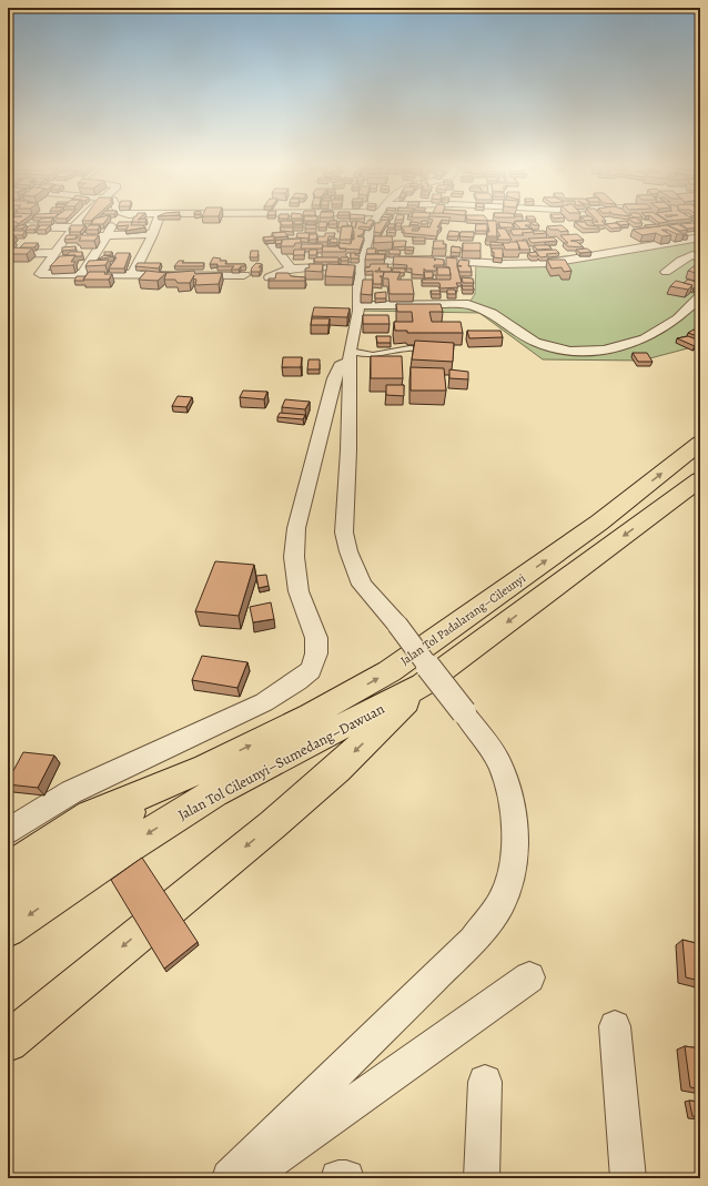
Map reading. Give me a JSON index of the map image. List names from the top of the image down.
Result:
{
  "streets": {
    "highway": ["Jalan Tol Padalarang–Cileunyi", "Jalan Tol Cileunyi–Sumedang–Dawuan"]
  }
}
